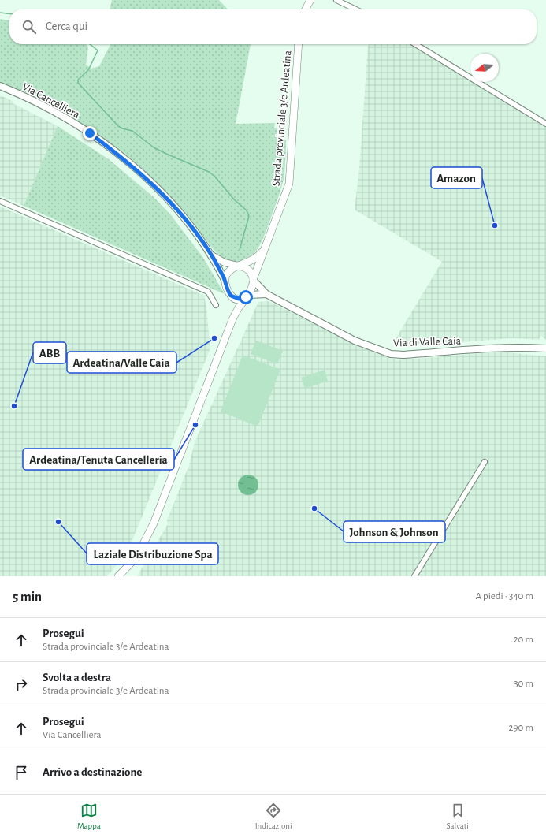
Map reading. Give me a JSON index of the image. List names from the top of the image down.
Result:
{
  "streets": {
    "main road": ["Strada provinciale 3/e Ardeatina"],
    "street": ["Via Cancelliera", "Via di Valle Caia"]
  },
  "crossings": [
    ["Via Cancelliera", "Strada provinciale 3/e Ardeatina"],
    ["Via Cancelliera", "Via di Valle Caia"],
    ["Strada provinciale 3/e Ardeatina", "Via di Valle Caia"]
  ],
  "places": [
    "Amazon",
    "Ardeatina/Valle Caia",
    "ABB",
    "Ardeatina/Tenuta Cancelleria",
    "Johnson & Johnson",
    "Laziale Distribuzione Spa"
  ],
  "north": "left",
  "page": {
    "search": "Cerca qui",
    "heading": ["5 min", "A piedi · 340 m"],
    "list": [
      ["Prosegui", "Strada provinciale 3/e Ardeatina", "20 m"],
      ["Svolta a destra", "Strada provinciale 3/e Ardeatina", "30 m"],
      ["Prosegui", "Via Cancelliera", "290 m"],
      "Arrivo a destinazione"
    ],
    "nav": ["Mappa", "Indicazioni", "Salvati"]
  }
}
